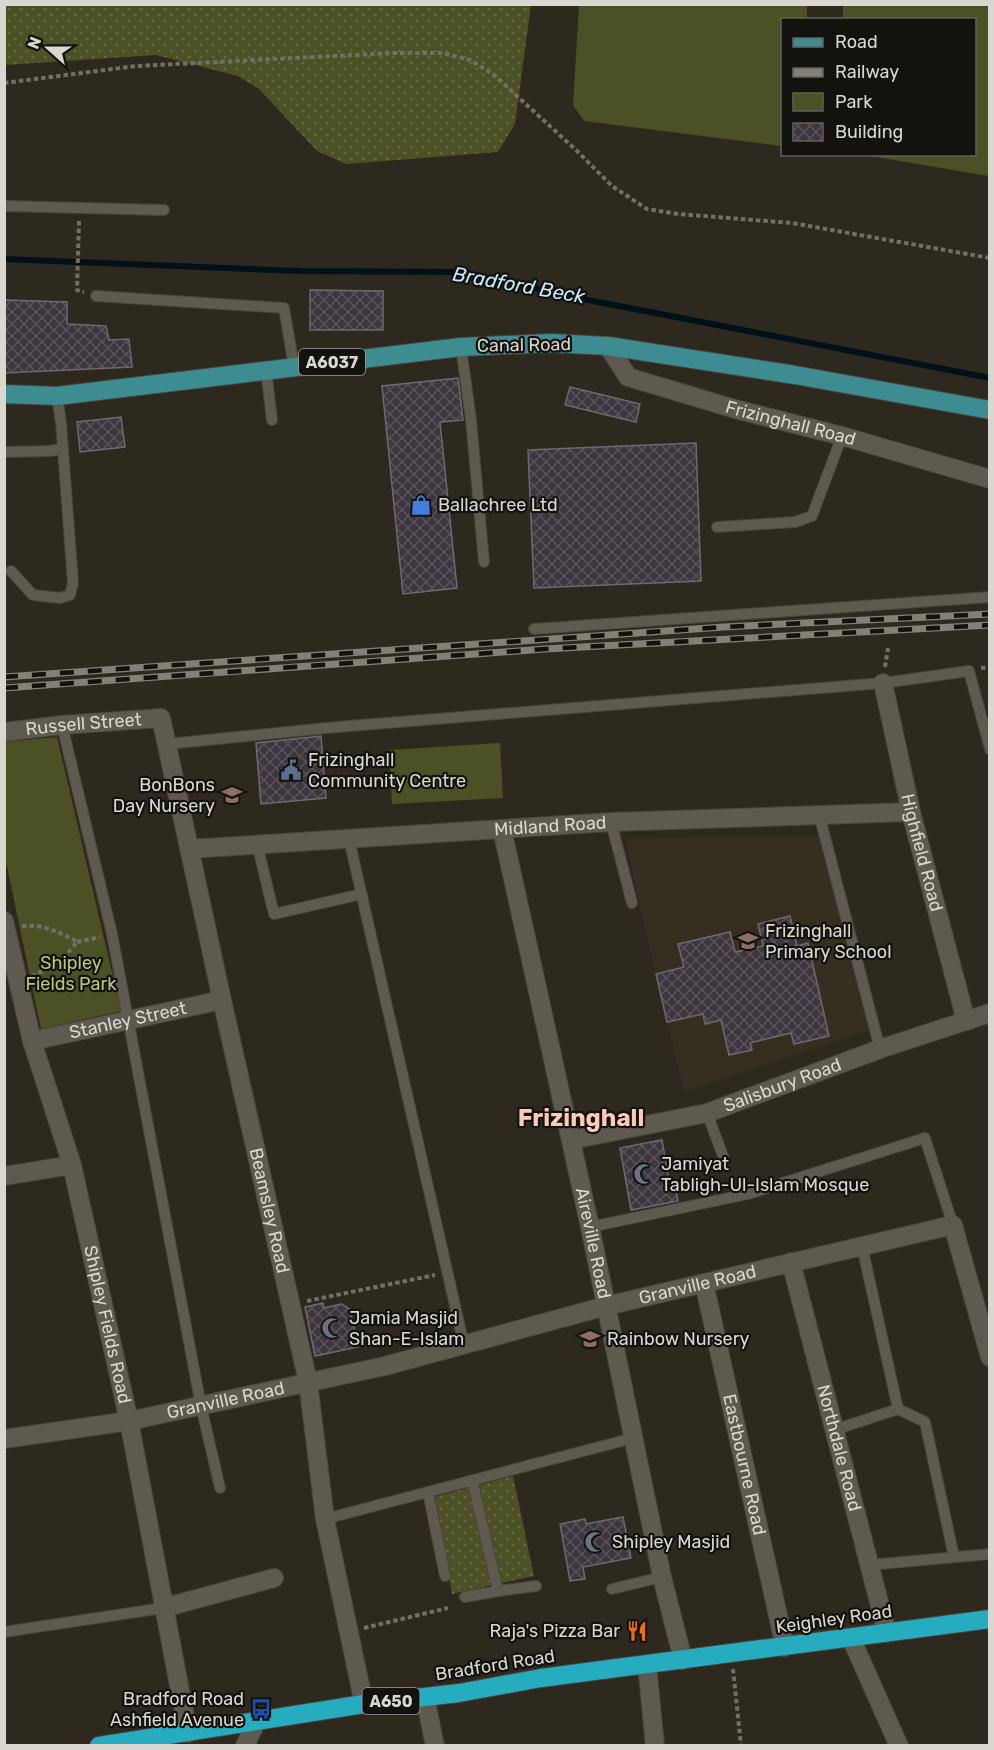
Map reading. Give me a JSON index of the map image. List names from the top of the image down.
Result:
{
  "streets": {
    "highway": ["Keighley Road", "Bradford Road", "A650"],
    "main road": ["Canal Road", "A6037"],
    "street": [
      "Frizinghall Road",
      "Russell Street",
      "Midland Road",
      "Highfield Road",
      "Stanley Street",
      "Salisbury Road",
      "Beamsley Road",
      "Aireville Road",
      "Granville Road",
      "Shipley Fields Road",
      "Northdale Road",
      "Eastbourne Road"
    ]
  },
  "crossings": [
    ["Canal Road", "A6037"],
    ["Canal Road", "Frizinghall Road"],
    ["Russell Street", "Beamsley Road"],
    ["Midland Road", "Highfield Road"],
    ["Midland Road", "Beamsley Road"],
    ["Midland Road", "Aireville Road"],
    ["Highfield Road", "Salisbury Road"],
    ["Stanley Street", "Beamsley Road"],
    ["Stanley Street", "Shipley Fields Road"],
    ["Salisbury Road", "Aireville Road"],
    ["Beamsley Road", "Granville Road"],
    ["Beamsley Road", "Bradford Road"],
    ["Aireville Road", "Granville Road"],
    ["Aireville Road", "Keighley Road"],
    ["Aireville Road", "Bradford Road"],
    ["Granville Road", "Shipley Fields Road"],
    ["Granville Road", "Northdale Road"],
    ["Granville Road", "Eastbourne Road"],
    ["Shipley Fields Road", "Bradford Road"],
    ["Northdale Road", "Keighley Road"],
    ["Eastbourne Road", "Keighley Road"],
    ["Keighley Road", "Bradford Road"]
  ],
  "districts": ["Frizinghall"],
  "water": ["Bradford Beck"],
  "parks": ["Shipley Fields Park"],
  "places": {
    "shop": ["Ballachree Ltd"],
    "public building": ["Frizinghall Community Centre"],
    "school or university": ["BonBons Day Nursery", "Frizinghall Primary School", "Rainbow Nursery"],
    "mosque": ["Jamiyat Tabligh-Ul-Islam Mosque", "Jamia Masjid Shan-E-Islam", "Shipley Masjid"],
    "restaurant": ["Raja's Pizza Bar"],
    "bus stop": ["Bradford Road Ashfield Avenue"]
  },
  "legend": [
    "Road",
    "Railway",
    "Park",
    "Building"
  ],
  "north": "left"
}
